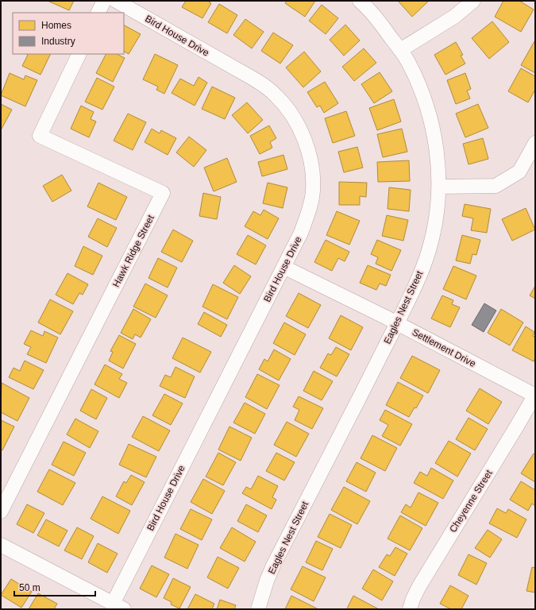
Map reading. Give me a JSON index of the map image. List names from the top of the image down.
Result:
{
  "streets": {
    "street": [
      "Bird House Drive",
      "Hawk Ridge Street",
      "Eagles Nest Street",
      "Settlement Drive",
      "Cheyenne Street"
    ]
  },
  "crossings": [
    ["Bird House Drive", "Settlement Drive"],
    ["Eagles Nest Street", "Settlement Drive"],
    ["Settlement Drive", "Cheyenne Street"]
  ],
  "legend": ["Homes", "Industry"],
  "scale_bar": "50 m"
}
